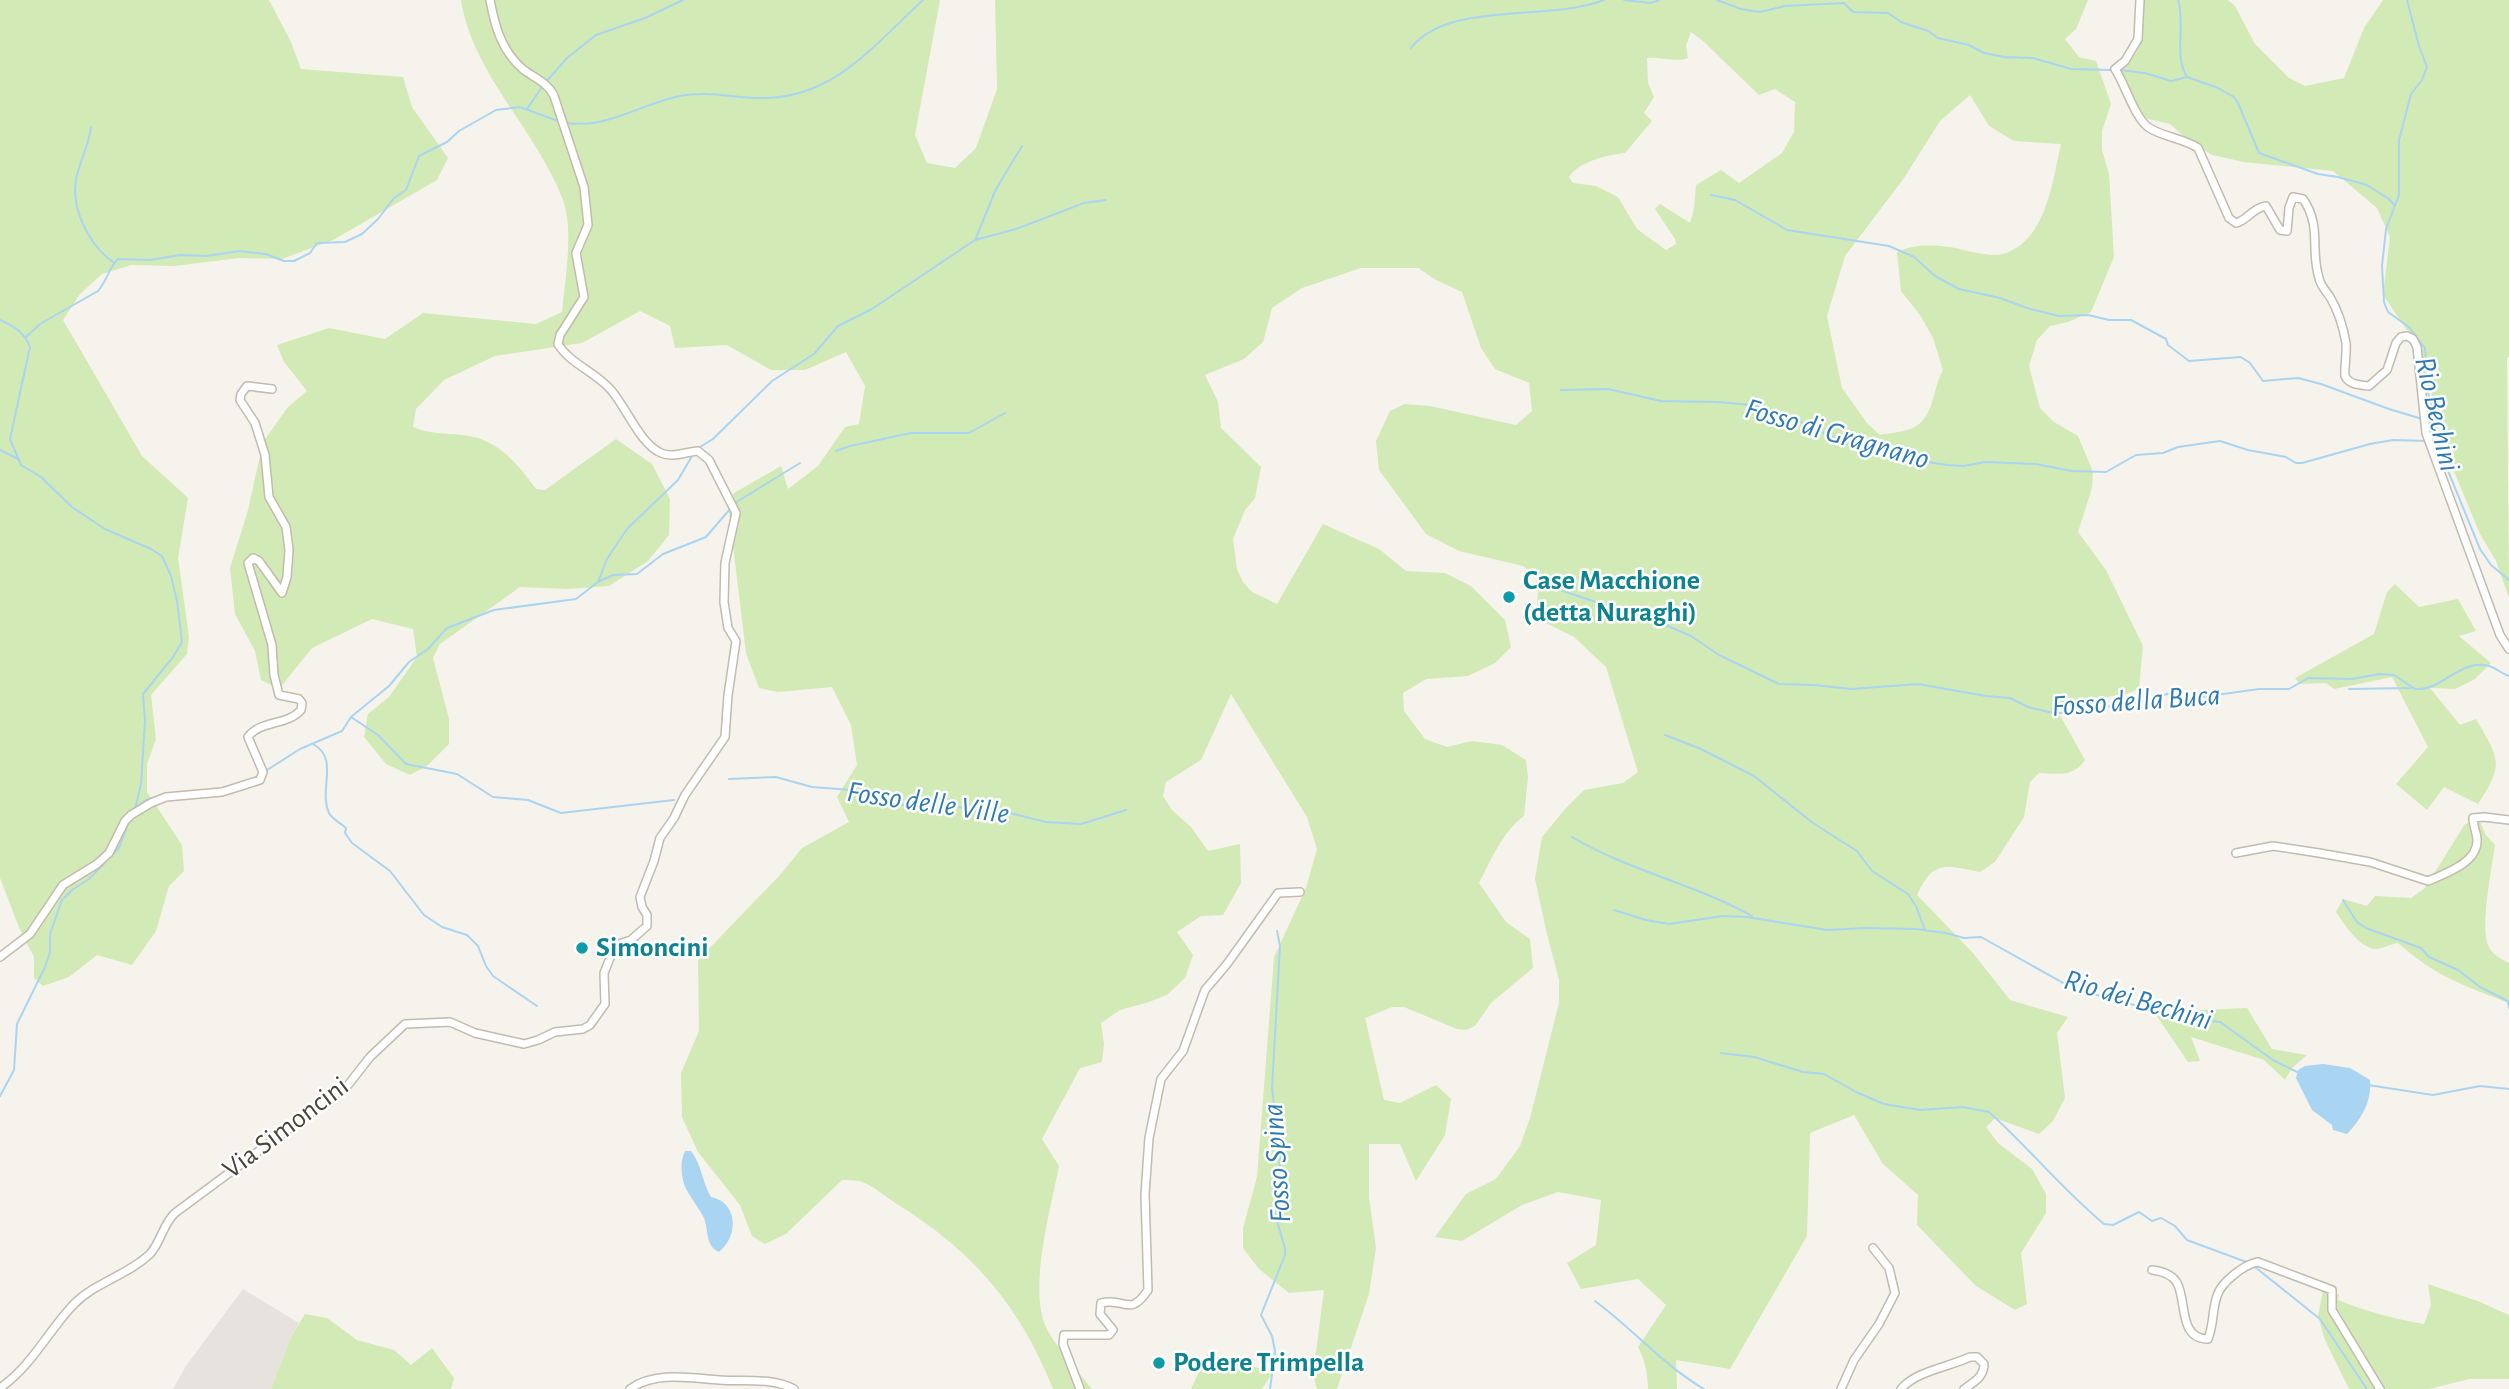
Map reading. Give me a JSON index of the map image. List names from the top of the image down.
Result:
{
  "streets": {
    "street": ["Via Simoncini"]
  },
  "water": [
    "Rio Bechini",
    "Fosso di Gragnano",
    "Fosso della Buca",
    "Fosso delle Ville",
    "Rio dei Bechini",
    "Fosso Spina"
  ],
  "places": ["Case Macchione (detta Nuraghi)", "Simoncini", "Podere Trimpella"]
}
